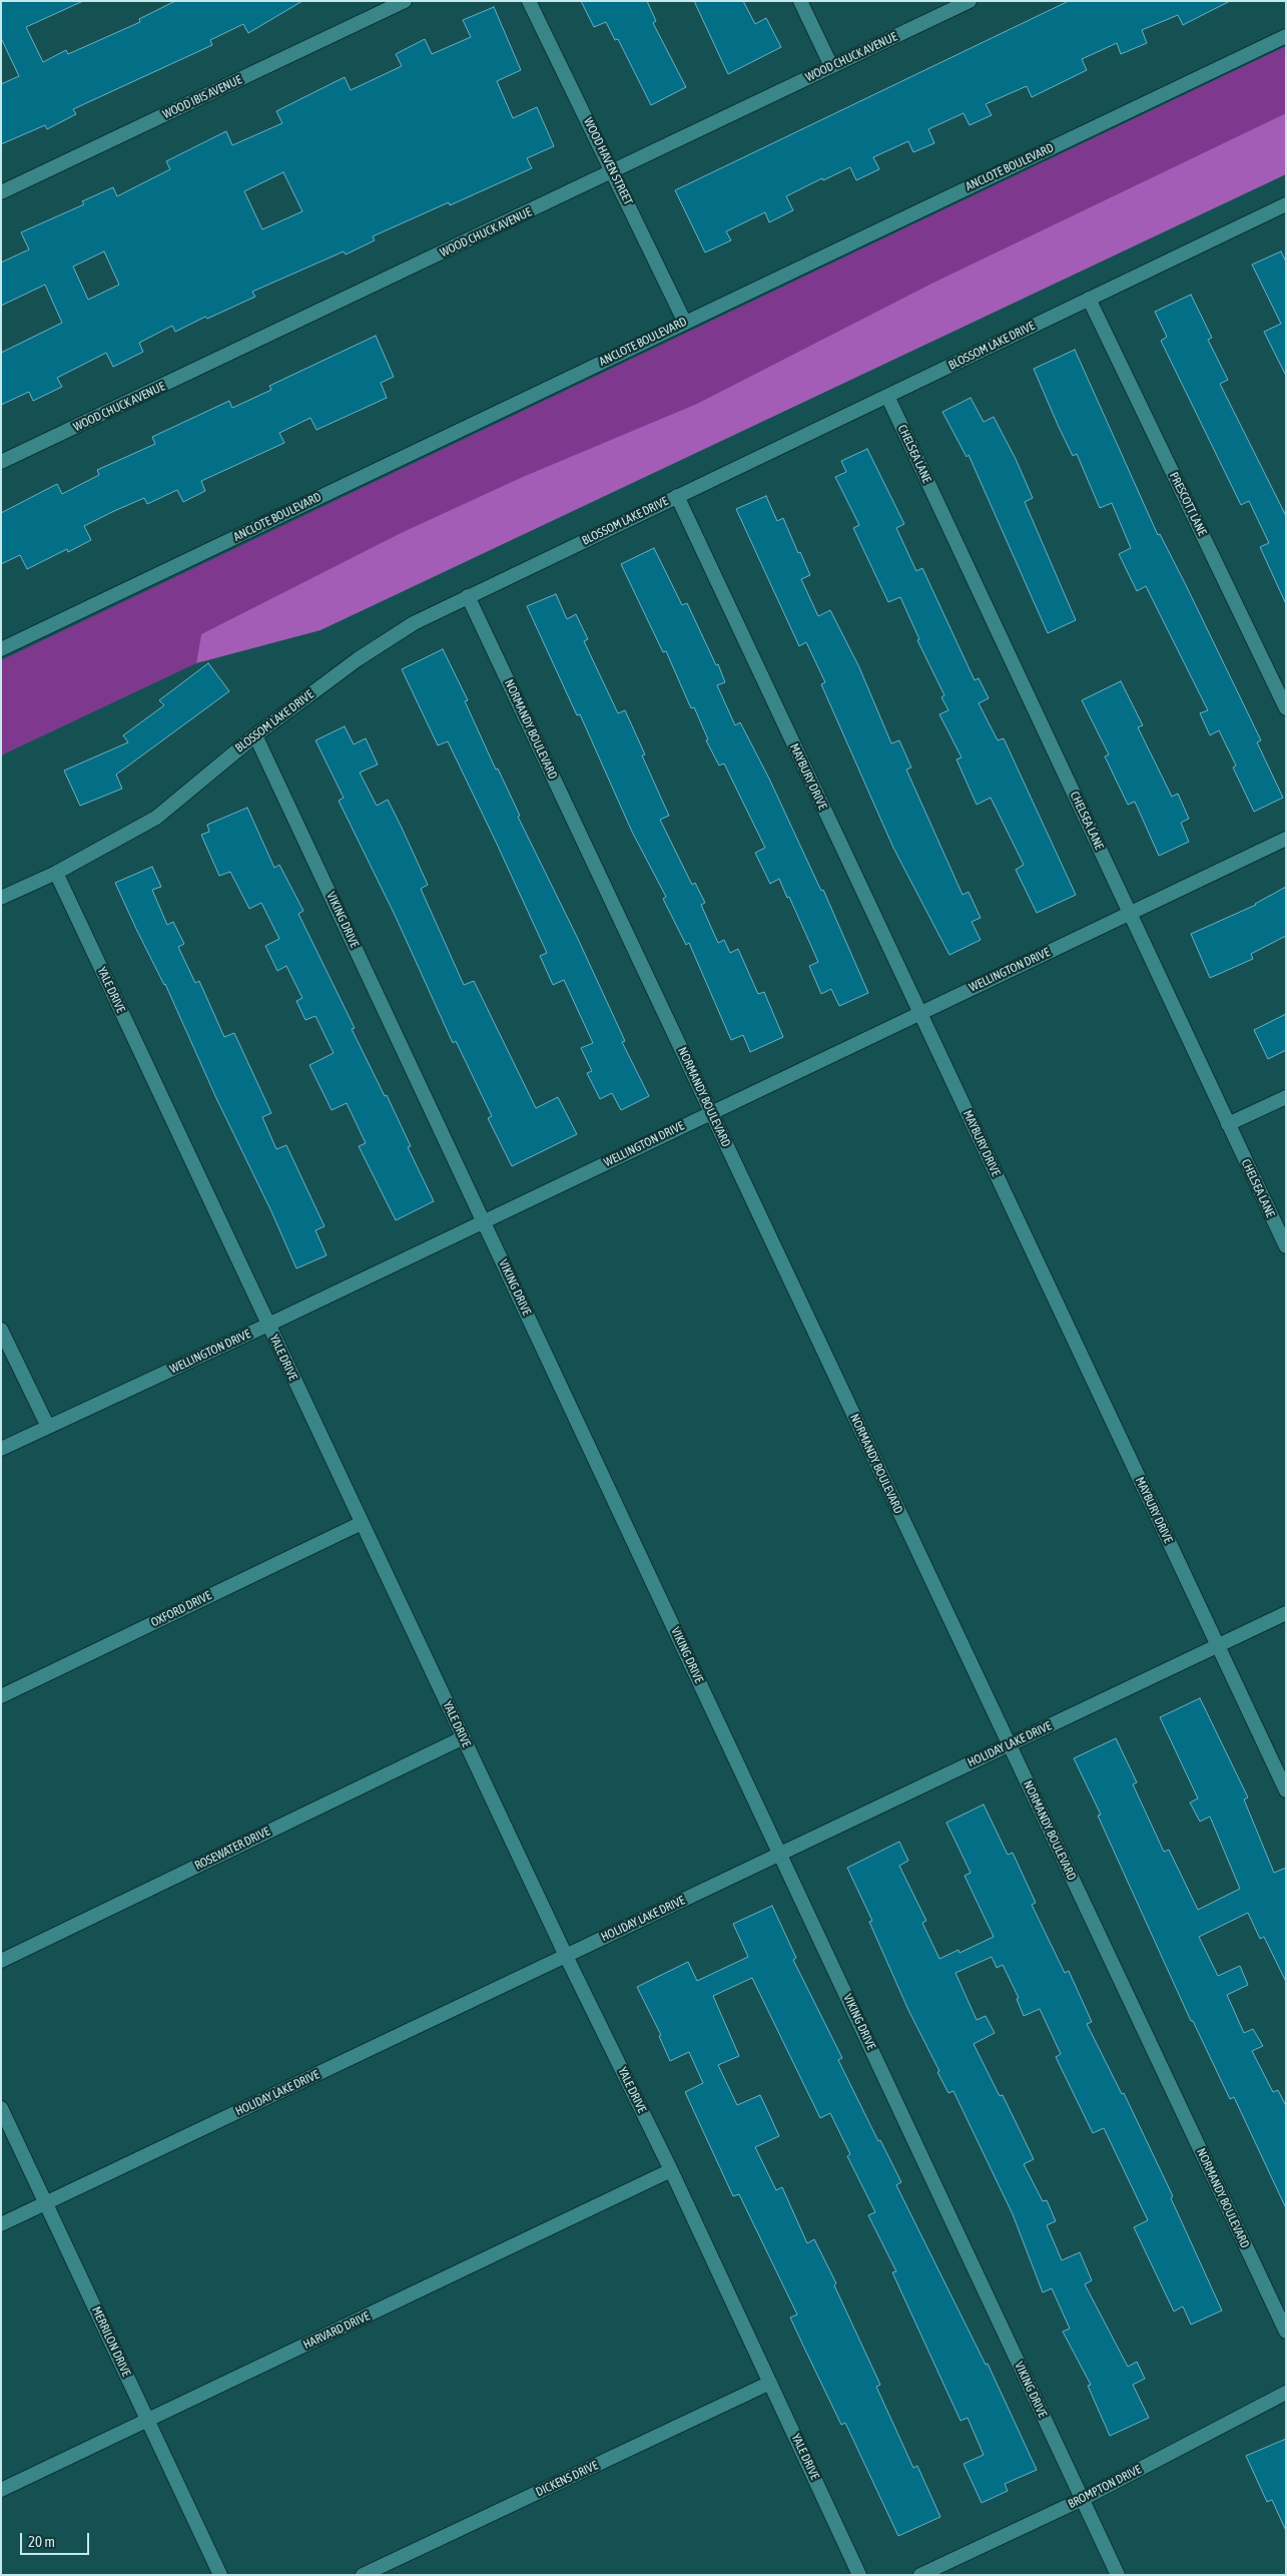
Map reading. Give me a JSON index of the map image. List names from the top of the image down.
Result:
{
  "streets": {
    "street": [
      "WOOD CHUCK AVENUE",
      "WOOD IBIS AVENUE",
      "WOOD HAVEN STREET",
      "ANCLOTE BOULEVARD",
      "BLOSSOM LAKE DRIVE",
      "CHELSEA LANE",
      "PRESCOTT LANE",
      "NORMANDY BOULEVARD",
      "MAYBURY DRIVE",
      "VIKING DRIVE",
      "WELLINGTON DRIVE",
      "YALE DRIVE",
      "OXFORD DRIVE",
      "HOLIDAY LAKE DRIVE",
      "ROSEWATER DRIVE",
      "HARVARD DRIVE",
      "MERRILON DRIVE",
      "DICKENS DRIVE",
      "BROMPTON DRIVE"
    ]
  },
  "crossings": [
    ["WOOD CHUCK AVENUE", "WOOD HAVEN STREET"],
    ["WOOD HAVEN STREET", "ANCLOTE BOULEVARD"],
    ["BLOSSOM LAKE DRIVE", "CHELSEA LANE"],
    ["BLOSSOM LAKE DRIVE", "PRESCOTT LANE"],
    ["BLOSSOM LAKE DRIVE", "NORMANDY BOULEVARD"],
    ["BLOSSOM LAKE DRIVE", "MAYBURY DRIVE"],
    ["BLOSSOM LAKE DRIVE", "VIKING DRIVE"],
    ["BLOSSOM LAKE DRIVE", "YALE DRIVE"],
    ["CHELSEA LANE", "WELLINGTON DRIVE"],
    ["NORMANDY BOULEVARD", "WELLINGTON DRIVE"],
    ["NORMANDY BOULEVARD", "HOLIDAY LAKE DRIVE"],
    ["MAYBURY DRIVE", "WELLINGTON DRIVE"],
    ["MAYBURY DRIVE", "HOLIDAY LAKE DRIVE"],
    ["VIKING DRIVE", "WELLINGTON DRIVE"],
    ["VIKING DRIVE", "HOLIDAY LAKE DRIVE"],
    ["VIKING DRIVE", "BROMPTON DRIVE"],
    ["WELLINGTON DRIVE", "YALE DRIVE"],
    ["YALE DRIVE", "OXFORD DRIVE"],
    ["YALE DRIVE", "HOLIDAY LAKE DRIVE"],
    ["YALE DRIVE", "ROSEWATER DRIVE"],
    ["YALE DRIVE", "HARVARD DRIVE"],
    ["YALE DRIVE", "DICKENS DRIVE"],
    ["HOLIDAY LAKE DRIVE", "MERRILON DRIVE"],
    ["HARVARD DRIVE", "MERRILON DRIVE"]
  ],
  "scale_bar": "20 m"
}
